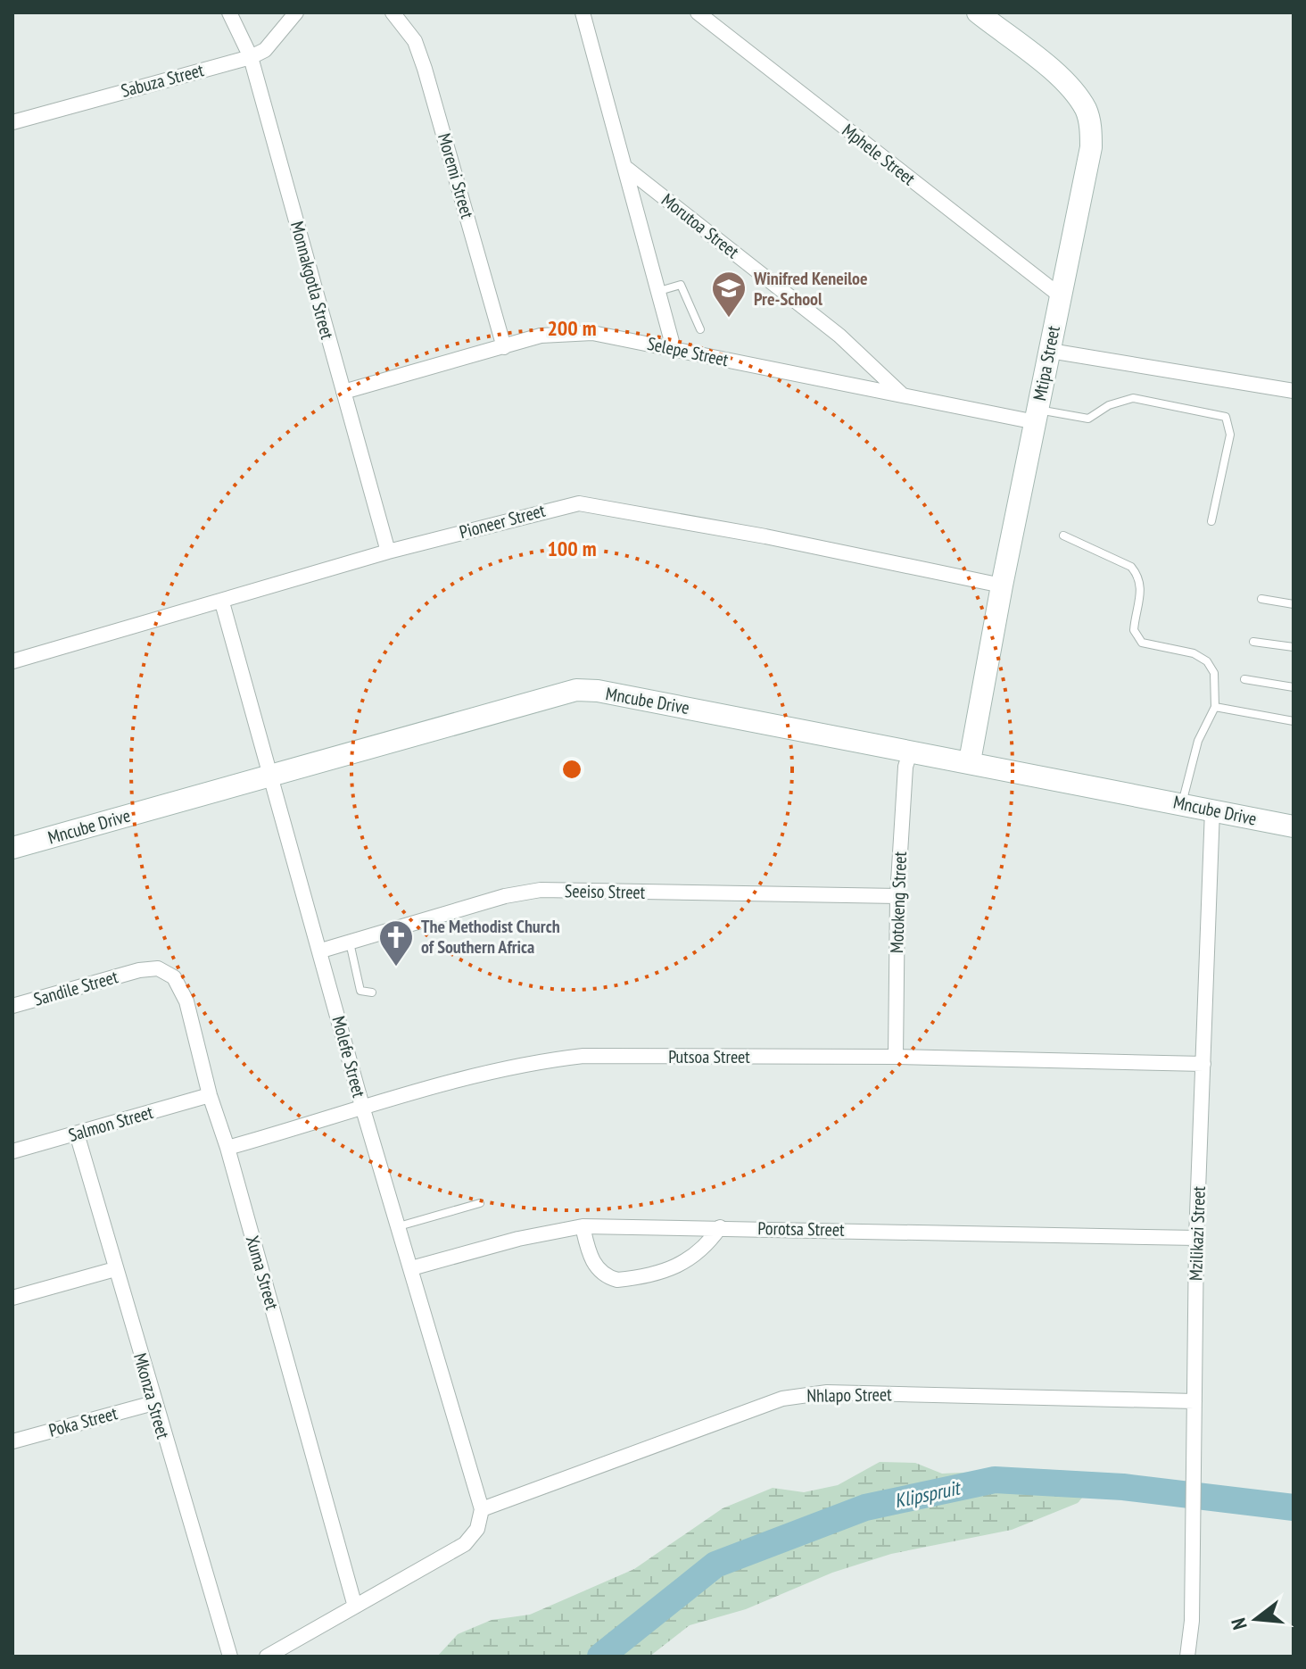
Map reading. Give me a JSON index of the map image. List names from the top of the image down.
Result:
{
  "streets": {
    "street": [
      "Sabuza Street",
      "Mphele Street",
      "Moremi Street",
      "Morutoa Street",
      "Monnakgotla Street",
      "Selepe Street",
      "Mtipa Street",
      "Pioneer Street",
      "Mncube Drive",
      "Seeiso Street",
      "Motokeng Street",
      "Sandile Street",
      "Molefe Street",
      "Putsoa Street",
      "Salmon Street",
      "Porotsa Street",
      "Mzilikazi Street",
      "Xuma Street",
      "Nhlapo Street",
      "Mkonza Street",
      "Poka Street"
    ]
  },
  "crossings": [
    ["Sabuza Street", "Monnakgotla Street"],
    ["Mphele Street", "Mtipa Street"],
    ["Moremi Street", "Selepe Street"],
    ["Morutoa Street", "Selepe Street"],
    ["Monnakgotla Street", "Selepe Street"],
    ["Monnakgotla Street", "Pioneer Street"],
    ["Selepe Street", "Mtipa Street"],
    ["Mtipa Street", "Pioneer Street"],
    ["Mtipa Street", "Mncube Drive"],
    ["Pioneer Street", "Molefe Street"],
    ["Mncube Drive", "Motokeng Street"],
    ["Mncube Drive", "Molefe Street"],
    ["Mncube Drive", "Mzilikazi Street"],
    ["Seeiso Street", "Motokeng Street"],
    ["Seeiso Street", "Molefe Street"],
    ["Motokeng Street", "Putsoa Street"],
    ["Sandile Street", "Xuma Street"],
    ["Molefe Street", "Putsoa Street"],
    ["Molefe Street", "Porotsa Street"],
    ["Molefe Street", "Nhlapo Street"],
    ["Putsoa Street", "Mzilikazi Street"],
    ["Putsoa Street", "Xuma Street"],
    ["Salmon Street", "Xuma Street"],
    ["Salmon Street", "Mkonza Street"],
    ["Porotsa Street", "Mzilikazi Street"],
    ["Mzilikazi Street", "Nhlapo Street"],
    ["Mkonza Street", "Poka Street"]
  ],
  "water": ["Klipspruit"],
  "places": {
    "school or university": ["Winifred Keneiloe Pre-School"],
    "church": ["The Methodist Church of Southern Africa"]
  },
  "north": "left",
  "rings": ["200 m", "100 m"]
}
